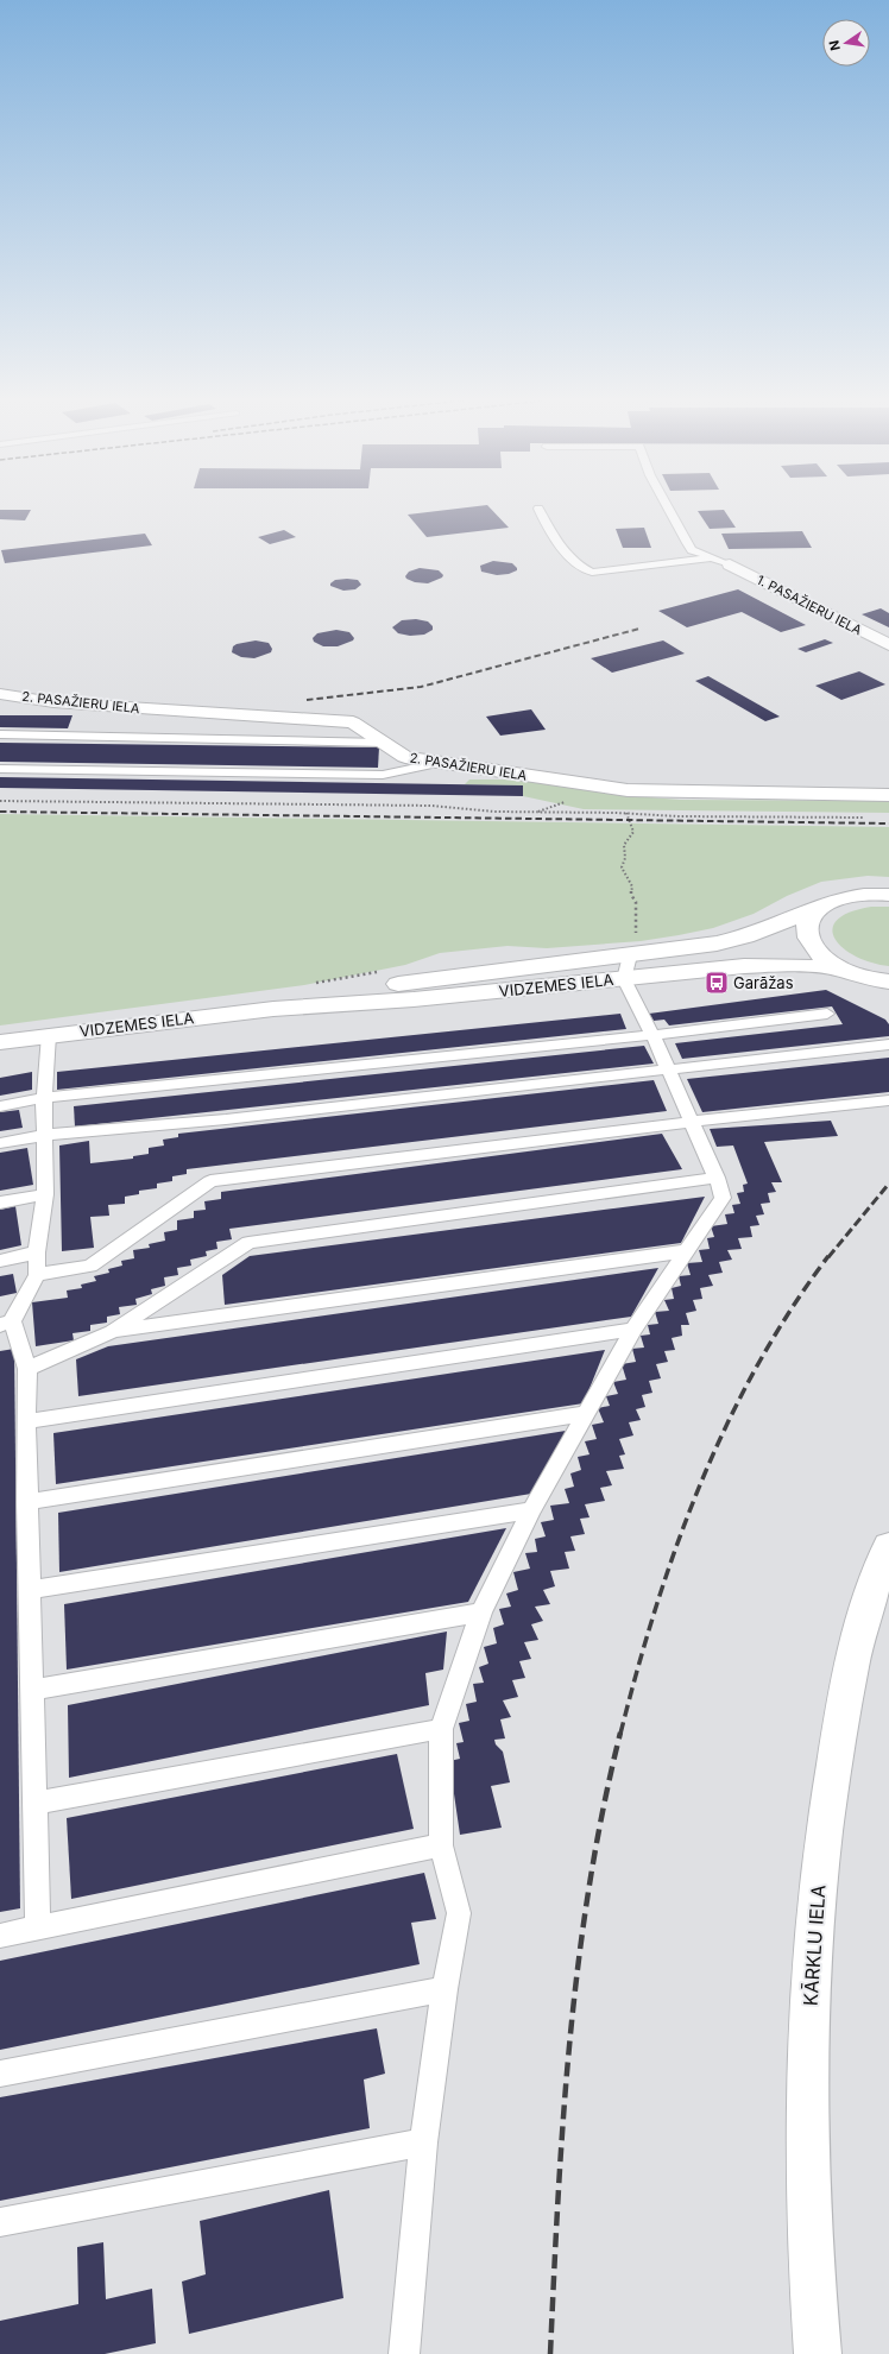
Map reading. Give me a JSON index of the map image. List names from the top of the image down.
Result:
{
  "streets": {
    "street": [
      "1. PASAŽIERU IELA",
      "2. PASAŽIERU IELA",
      "VIDZEMES IELA",
      "KĀRKLU IELA"
    ]
  },
  "places": {
    "bus stop": ["Garāžas"]
  },
  "north": "left"
}
